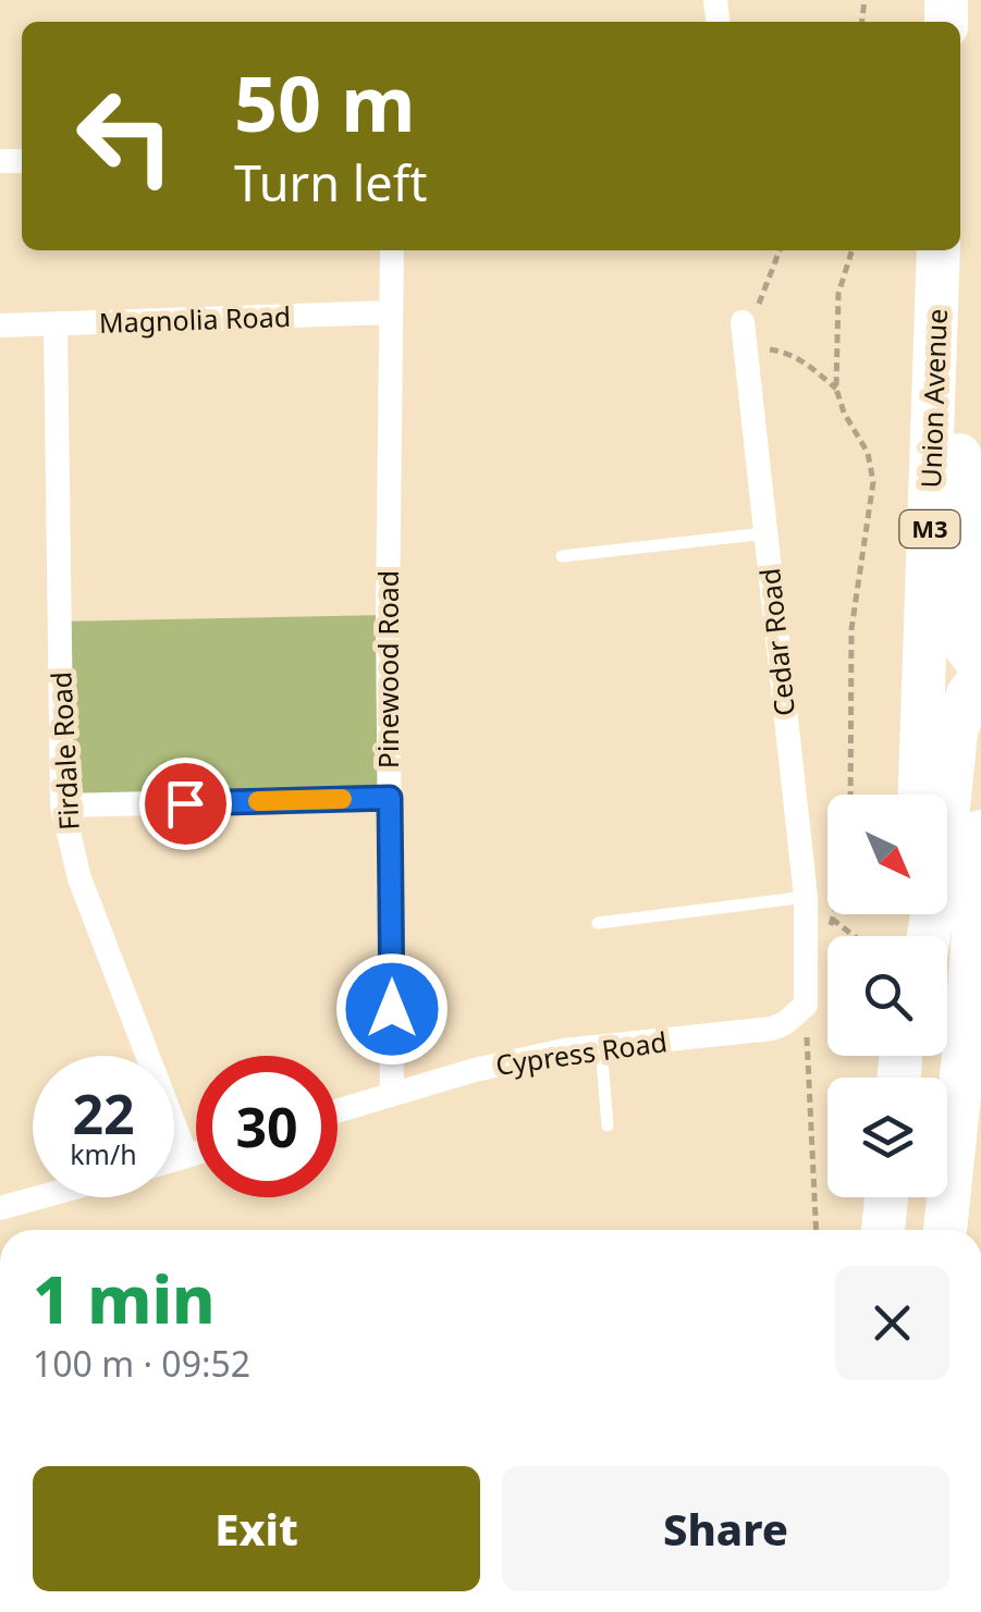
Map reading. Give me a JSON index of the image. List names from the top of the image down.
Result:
{
  "streets": {
    "highway": ["Union Avenue", "M3"],
    "street": [
      "Magnolia Road",
      "Cedar Road",
      "Pinewood Road",
      "Firdale Road",
      "Cypress Road"
    ]
  },
  "crossings": [
    ["Magnolia Road", "Pinewood Road"],
    ["Magnolia Road", "Firdale Road"],
    ["Cedar Road", "Cypress Road"],
    ["Pinewood Road", "Cypress Road"]
  ],
  "north": "bottom right",
  "page": {
    "turn": ["50 m", "Turn left"],
    "speed": "22 km/h",
    "limit": "30",
    "heading": ["1 min", "100 m · 09:52"],
    "buttons": ["Exit", "Share"]
  }
}
